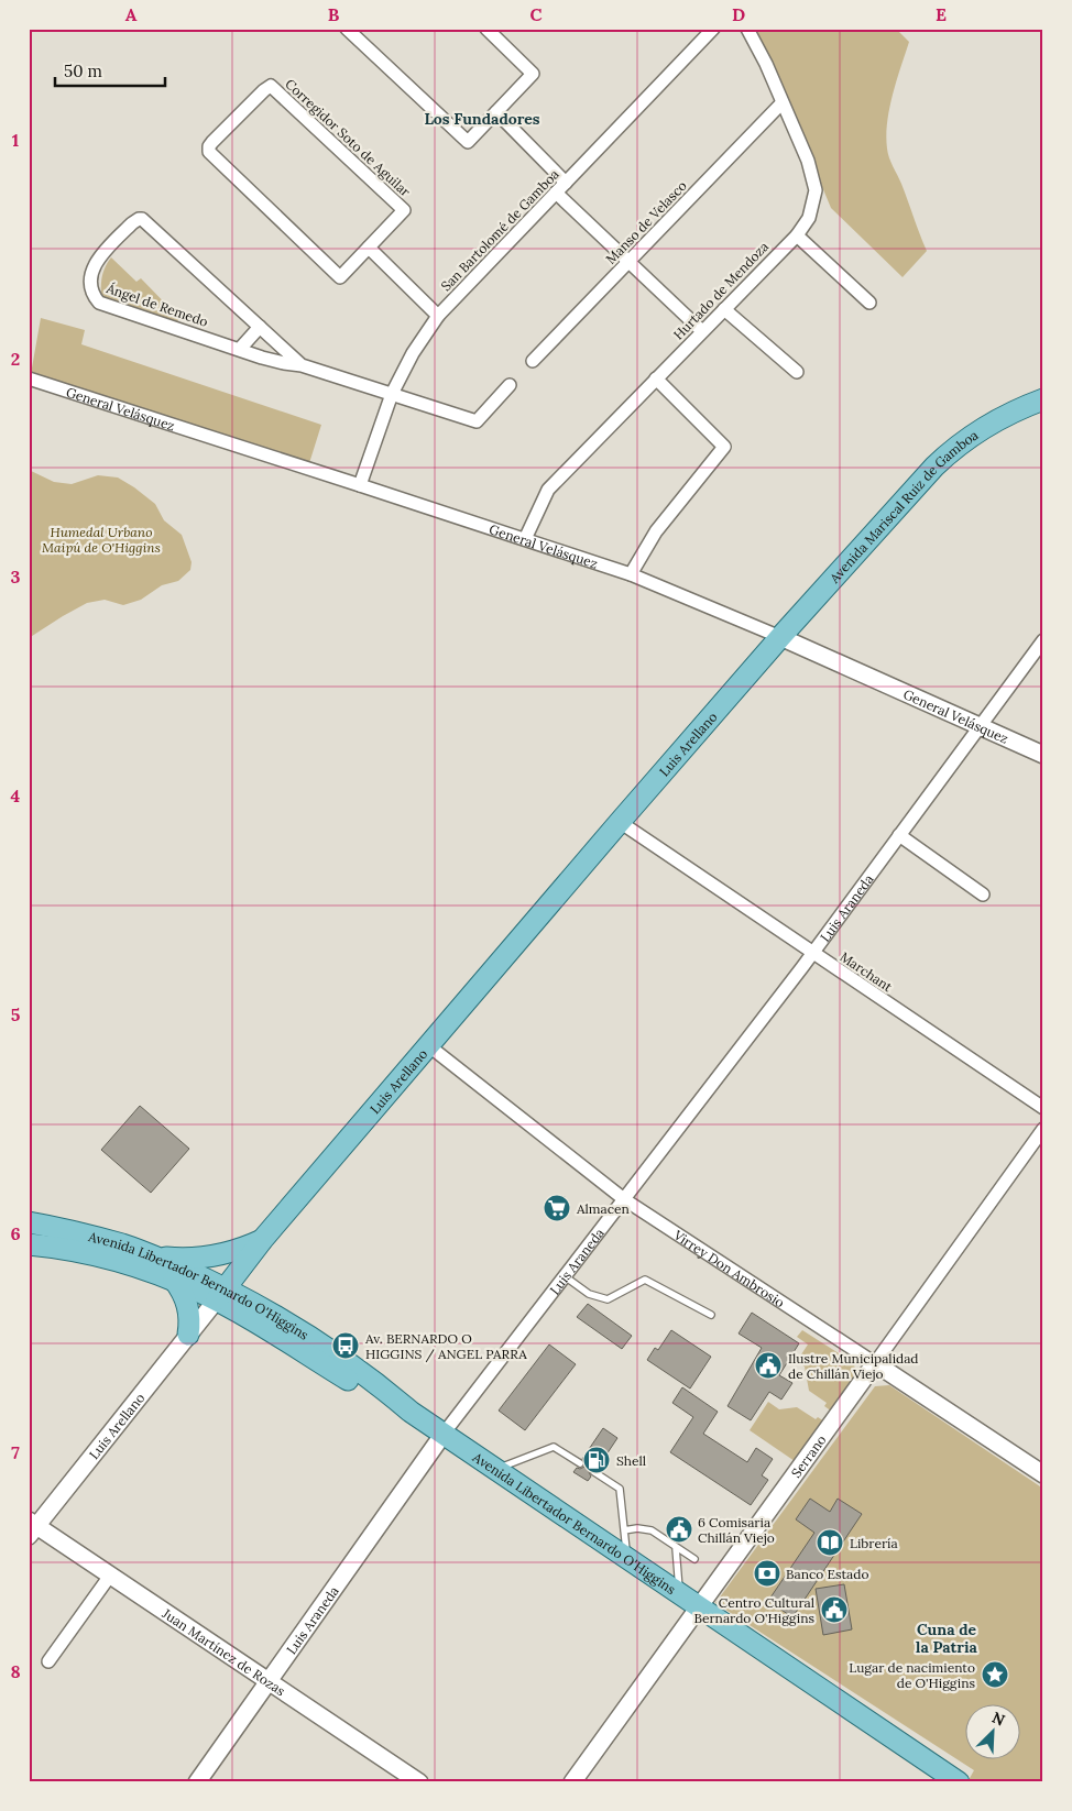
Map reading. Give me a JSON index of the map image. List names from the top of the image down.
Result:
{
  "streets": {
    "main road": ["Avenida Mariscal Ruiz de Gamboa", "Luis Arellano", "Avenida Libertador Bernardo O'Higgins"],
    "street": [
      "Corregidor Soto de Aguilar",
      "Manso de Velasco",
      "San Bartolomé de Gamboa",
      "Hurtado de Mendoza",
      "Ángel de Remedo",
      "General Velásquez",
      "Luis Araneda",
      "Marchant",
      "Virrey Don Ambrosio",
      "Serrano",
      "Juan Martínez de Rozas"
    ]
  },
  "crossings": [
    ["Manso de Velasco", "Hurtado de Mendoza"],
    ["San Bartolomé de Gamboa", "Ángel de Remedo"],
    ["San Bartolomé de Gamboa", "General Velásquez"],
    ["Hurtado de Mendoza", "General Velásquez"],
    ["General Velásquez", "Avenida Mariscal Ruiz de Gamboa"],
    ["General Velásquez", "Luis Arellano"],
    ["General Velásquez", "Luis Araneda"],
    ["Avenida Mariscal Ruiz de Gamboa", "Luis Arellano"],
    ["Luis Arellano", "Marchant"],
    ["Luis Arellano", "Virrey Don Ambrosio"],
    ["Luis Arellano", "Avenida Libertador Bernardo O'Higgins"],
    ["Luis Arellano", "Juan Martínez de Rozas"],
    ["Luis Araneda", "Marchant"],
    ["Luis Araneda", "Virrey Don Ambrosio"],
    ["Luis Araneda", "Avenida Libertador Bernardo O'Higgins"],
    ["Luis Araneda", "Juan Martínez de Rozas"],
    ["Virrey Don Ambrosio", "Serrano"],
    ["Avenida Libertador Bernardo O'Higgins", "Serrano"]
  ],
  "districts": ["Los Fundadores", "Cuna de la Patria"],
  "parks": ["Humedal Urbano Maipú de O'Higgins"],
  "places": {
    "supermarket": ["Almacen"],
    "bus stop": ["Av. BERNARDO O HIGGINS / ANGEL PARRA"],
    "public building": ["Ilustre Municipalidad de Chillán Viejo", "6 Comisaria Chillán Viejo", "Centro Cultural Bernardo O'Higgins"],
    "fuel station": ["Shell"],
    "library": ["Librería"],
    "bank": ["Banco Estado"],
    "place": ["Lugar de nacimiento de O'Higgins"]
  },
  "scale_bar": "50 m",
  "north": "top right",
  "grid": {
    "columns": [
      "A",
      "B",
      "C",
      "D",
      "E"
    ],
    "rows": [
      "1",
      "2",
      "3",
      "4",
      "5",
      "6",
      "7",
      "8"
    ]
  }
}
